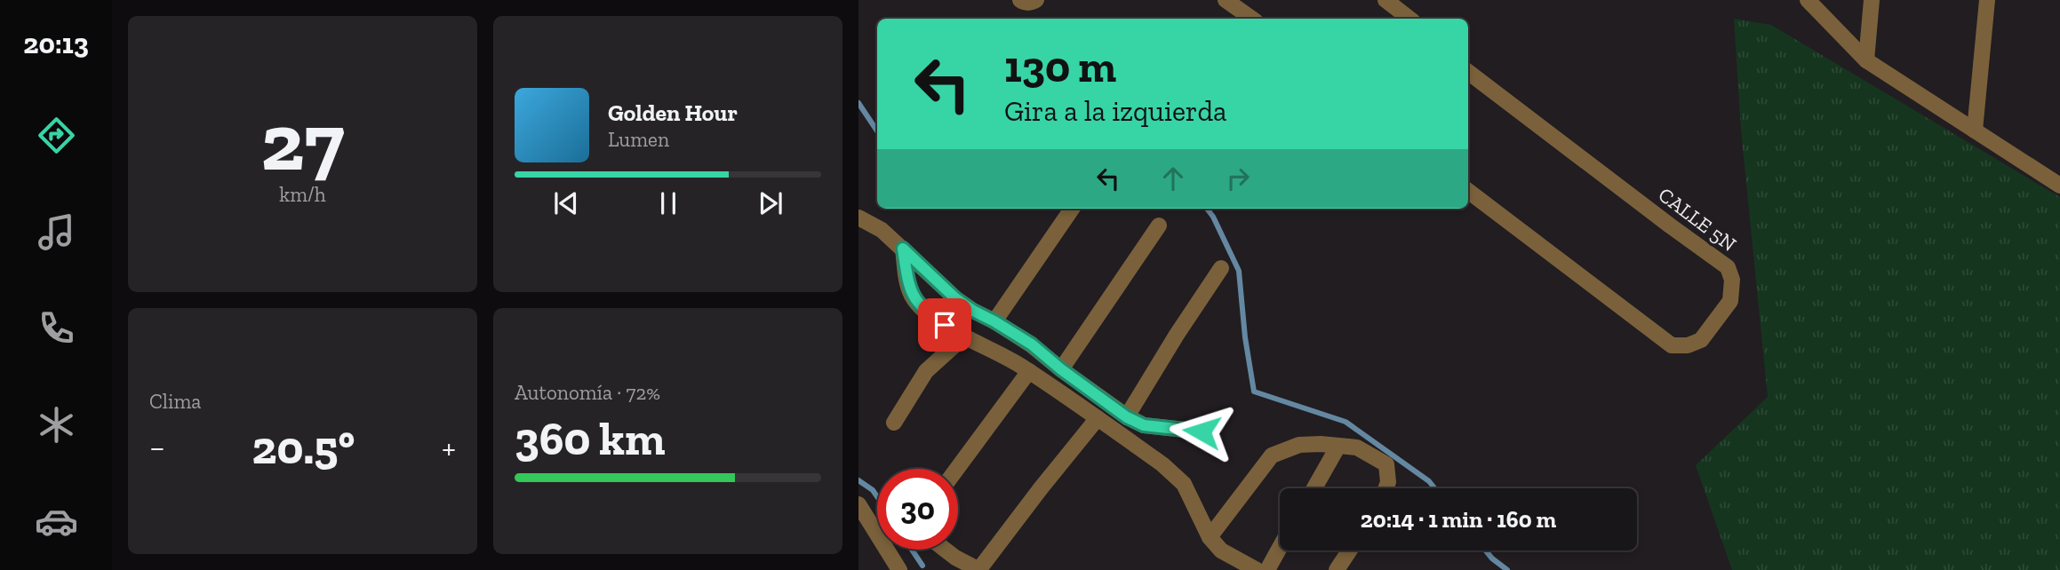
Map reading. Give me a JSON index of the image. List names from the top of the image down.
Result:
{
  "streets": {
    "street": ["CALLE 5N"]
  },
  "page": {
    "tabs": "20:13",
    "tile": [
      ["27", "km/h"],
      "Clima",
      ["Autonomía · 72%", "360 km"]
    ],
    "turn": ["130 m", "Gira a la izquierda"],
    "song": ["Golden Hour", "Lumen"],
    "heat": ["−", "20.5°", "+"],
    "limit": "30",
    "trip": "20:14 · 1 min · 160 m"
  }
}
